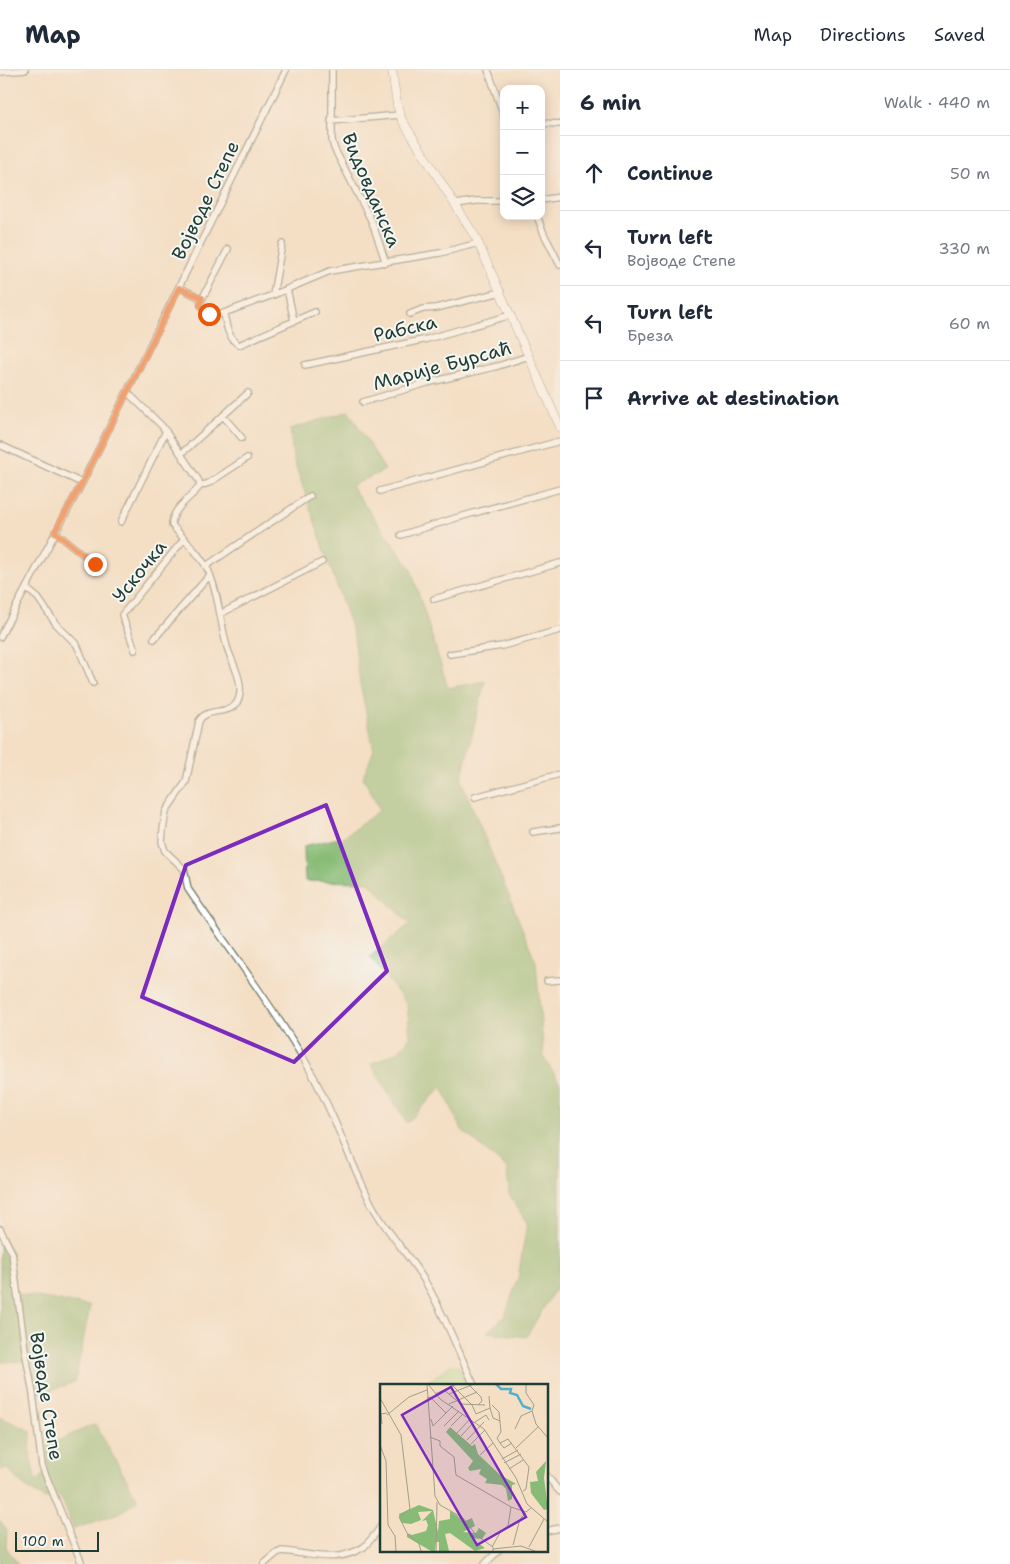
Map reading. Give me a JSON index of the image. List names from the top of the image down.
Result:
{
  "streets": {
    "street": [
      "Видовданска",
      "Војводе Степе",
      "Рабска",
      "Марије Бурсаћ",
      "Ускочка"
    ]
  },
  "scale_bar": "100 m",
  "page": {
    "header": "Map",
    "nav": ["Map", "Directions", "Saved"],
    "heading": ["6 min", "Walk · 440 m"],
    "map_buttons": ["+", "−"],
    "list": [
      ["Continue", "50 m"],
      ["Turn left", "Војводе Степе", "330 m"],
      ["Turn left", "Бреза", "60 m"],
      "Arrive at destination"
    ],
    "scale": "100 m"
  }
}
